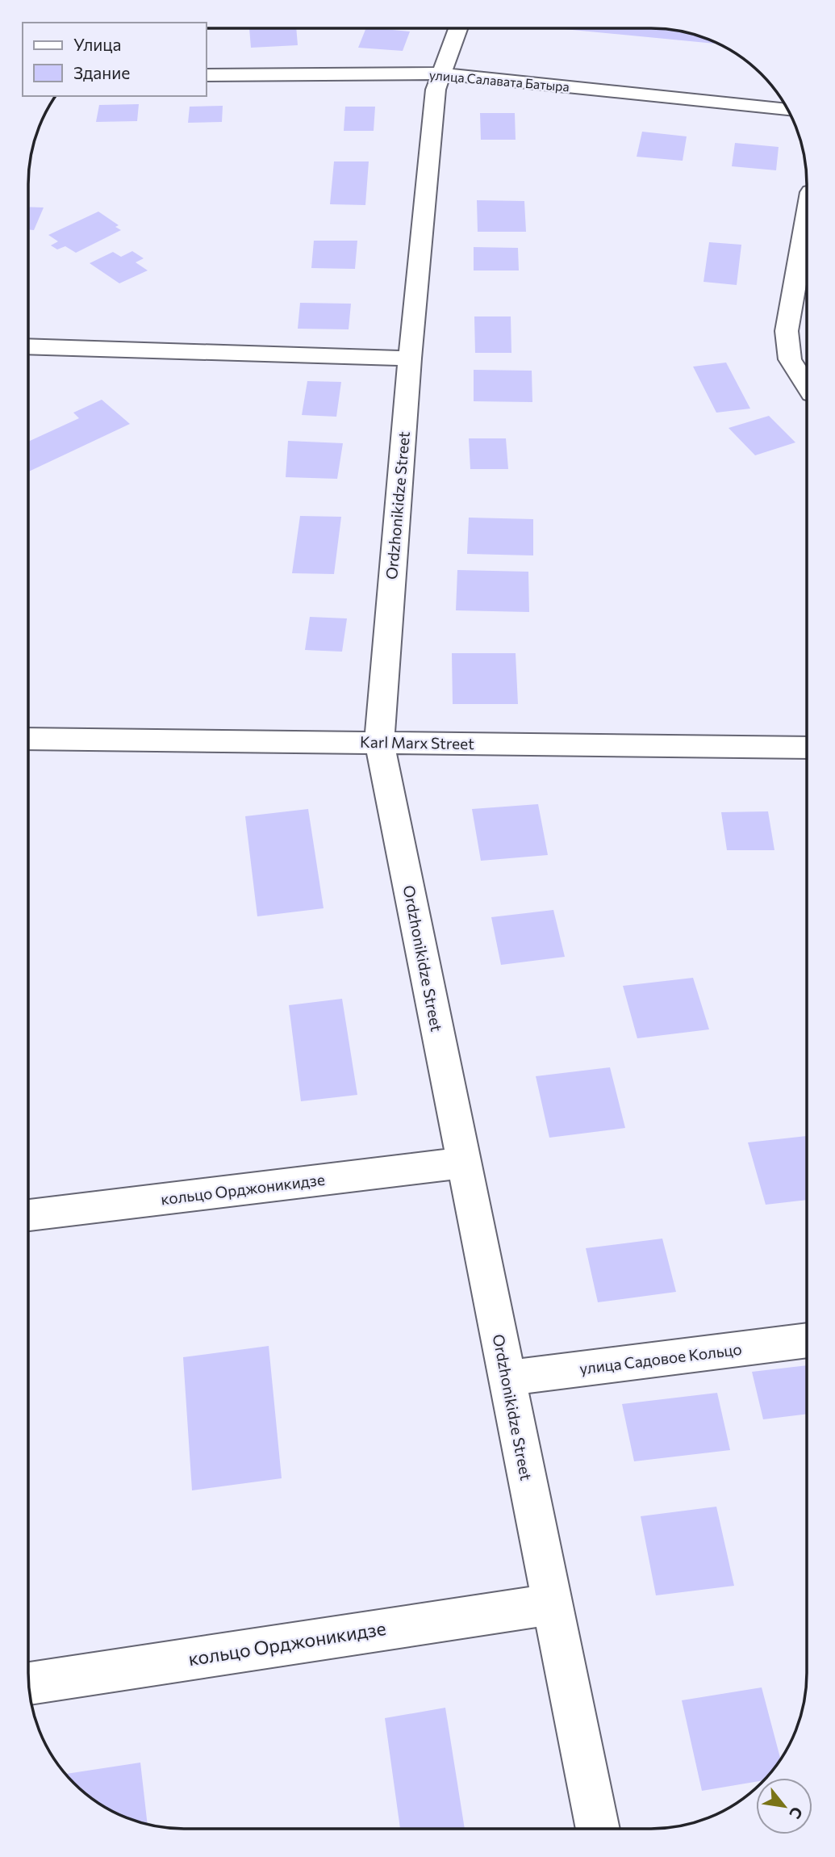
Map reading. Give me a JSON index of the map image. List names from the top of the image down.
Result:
{
  "streets": {
    "street": [
      "улица Салавата Батыра",
      "Ordzhonikidze Street",
      "Karl Marx Street",
      "кольцо Орджоникидзе",
      "улица Садовое Кольцо"
    ]
  },
  "crossings": [
    ["улица Салавата Батыра", "Ordzhonikidze Street"],
    ["Ordzhonikidze Street", "Karl Marx Street"],
    ["Ordzhonikidze Street", "кольцо Орджоникидзе"],
    ["Ordzhonikidze Street", "улица Садовое Кольцо"]
  ],
  "legend": ["Улица", "Здание"],
  "north": "bottom right"
}
